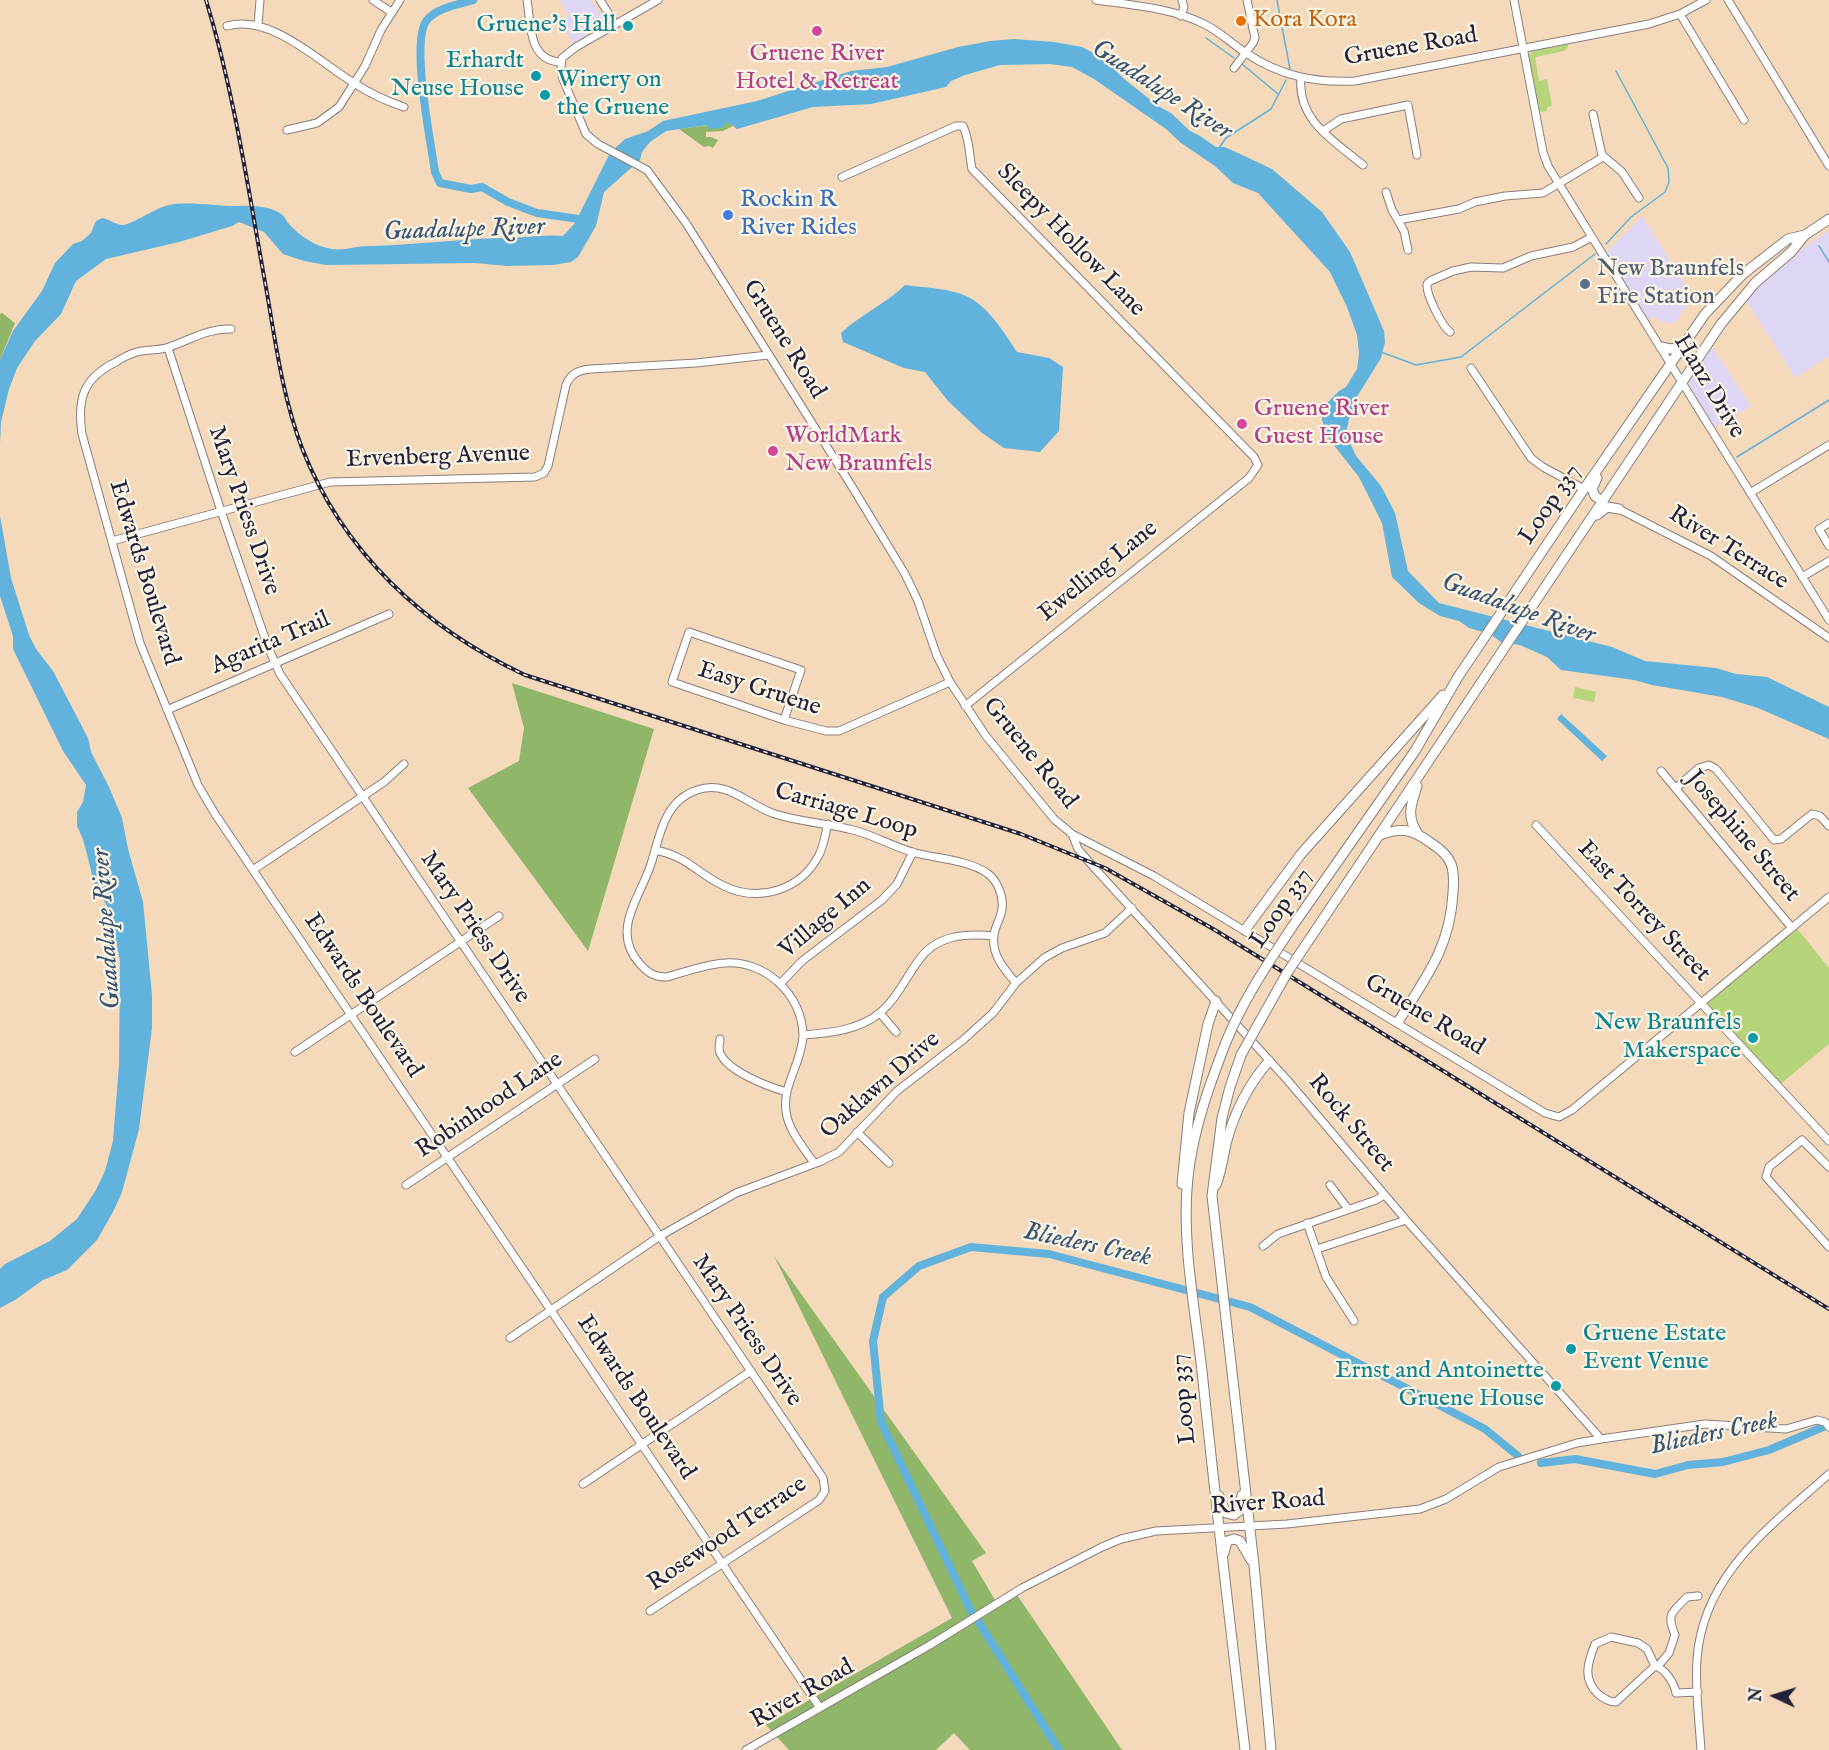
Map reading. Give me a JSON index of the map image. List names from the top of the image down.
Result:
{
  "streets": {
    "main road": ["Loop 337"],
    "street": [
      "Gruene Road",
      "Sleepy Hollow Lane",
      "Hanz Drive",
      "Ervenberg Avenue",
      "Mary Priess Drive",
      "River Terrace",
      "Ewelling Lane",
      "Edwards Boulevard",
      "Agarita Trail",
      "Easy Gruene",
      "Carriage Loop",
      "Josephine Street",
      "East Torrey Street",
      "Village Inn",
      "Oaklawn Drive",
      "Robinhood Lane",
      "Rock Street",
      "River Road",
      "Rosewood Terrace"
    ]
  },
  "crossings": [
    ["Gruene Road", "Hanz Drive"],
    ["Gruene Road", "Ervenberg Avenue"],
    ["Gruene Road", "Ewelling Lane"],
    ["Gruene Road", "Easy Gruene"],
    ["Gruene Road", "Josephine Street"],
    ["Gruene Road", "East Torrey Street"],
    ["Gruene Road", "Rock Street"],
    ["Sleepy Hollow Lane", "Ewelling Lane"],
    ["Hanz Drive", "Loop 337"],
    ["Ervenberg Avenue", "Mary Priess Drive"],
    ["Ervenberg Avenue", "Edwards Boulevard"],
    ["Loop 337", "River Terrace"],
    ["Loop 337", "River Road"],
    ["Mary Priess Drive", "Edwards Boulevard"],
    ["Mary Priess Drive", "Agarita Trail"],
    ["Mary Priess Drive", "Oaklawn Drive"],
    ["Mary Priess Drive", "Robinhood Lane"],
    ["Mary Priess Drive", "Rosewood Terrace"],
    ["Edwards Boulevard", "Agarita Trail"],
    ["Edwards Boulevard", "Oaklawn Drive"],
    ["Edwards Boulevard", "Robinhood Lane"],
    ["Edwards Boulevard", "River Road"],
    ["Edwards Boulevard", "Rosewood Terrace"],
    ["Carriage Loop", "Village Inn"],
    ["Oaklawn Drive", "Rock Street"],
    ["Rock Street", "River Road"]
  ],
  "water": ["Guadalupe River", "Blieders Creek"],
  "places": [
    "Kora Kora",
    "Gruene's Hall",
    "Gruene River Hotel & Retreat",
    "Erhardt Neuse House",
    "Winery on the Gruene",
    "Rockin R River Rides",
    "New Braunfels Fire Station",
    "Gruene River Guest House",
    "WorldMark New Braunfels",
    "New Braunfels Makerspace",
    "Gruene Estate Event Venue",
    "Ernst and Antoinette Gruene House"
  ],
  "north": "left"
}
